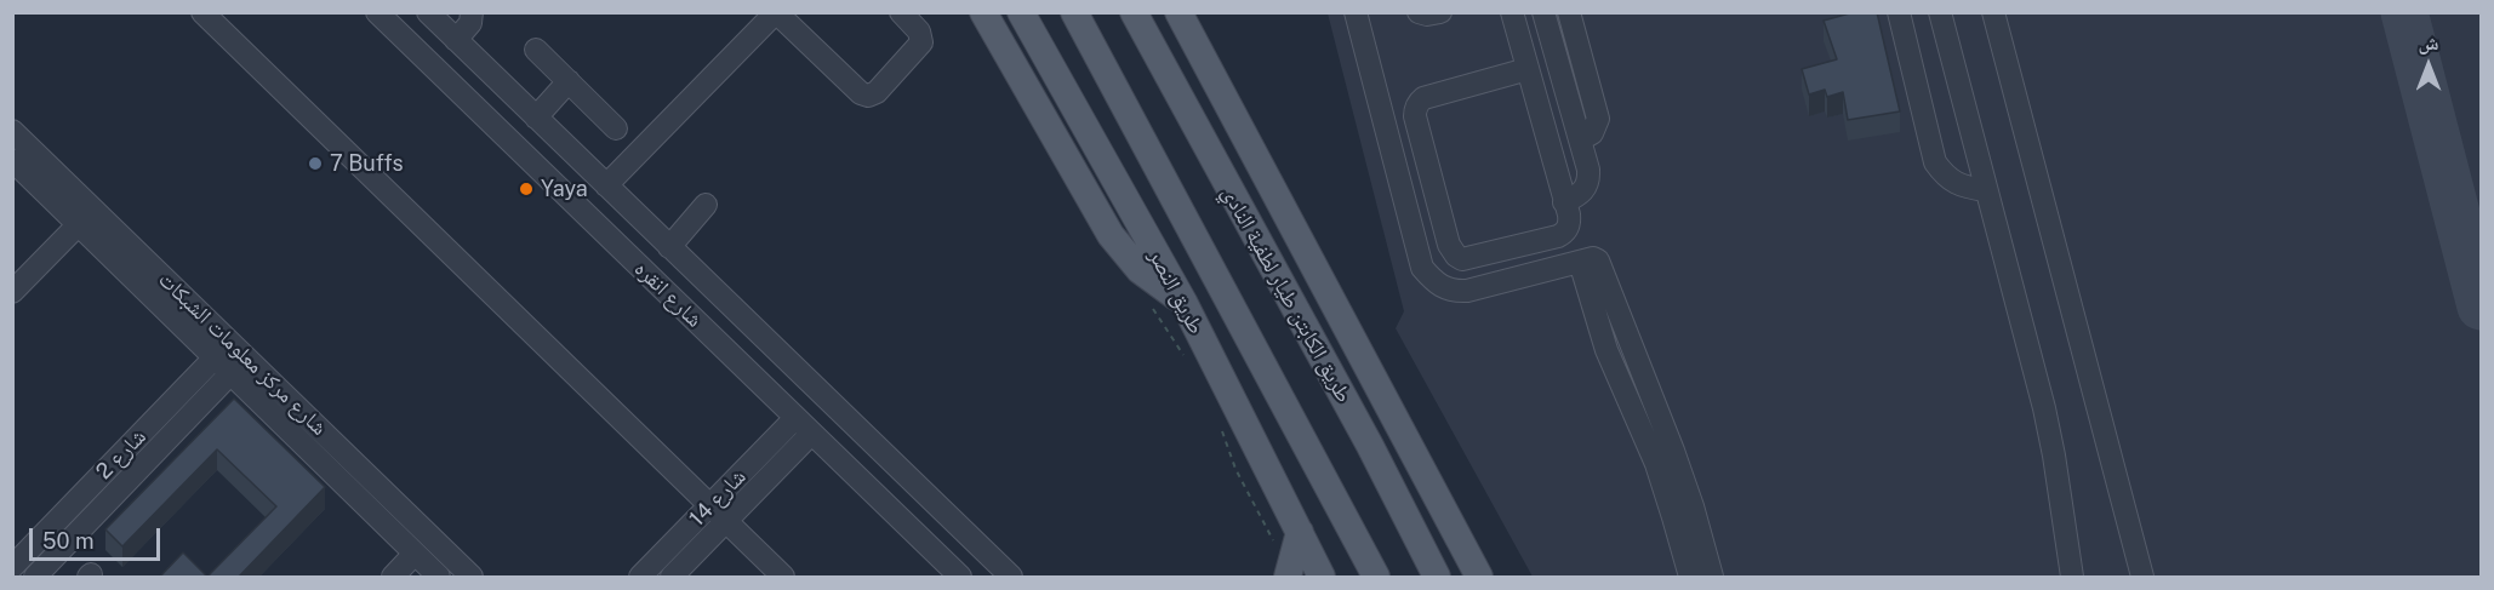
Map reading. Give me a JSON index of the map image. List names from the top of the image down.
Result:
{
  "streets": {
    "main road": ["طريق النصر", "طريق الكابتن طيار لطفية النادي"],
    "street": [
      "شارع انقره",
      "شارع مركز معلومات الشبكات",
      "شارع 2",
      "شارع 14"
    ]
  },
  "crossings": [
    ["شارع انقره", "شارع 14"],
    ["شارع مركز معلومات الشبكات", "شارع 2"]
  ],
  "places": ["7 Buffs", "Yaya"],
  "scale_bar": "50 m",
  "north": "top"
}
